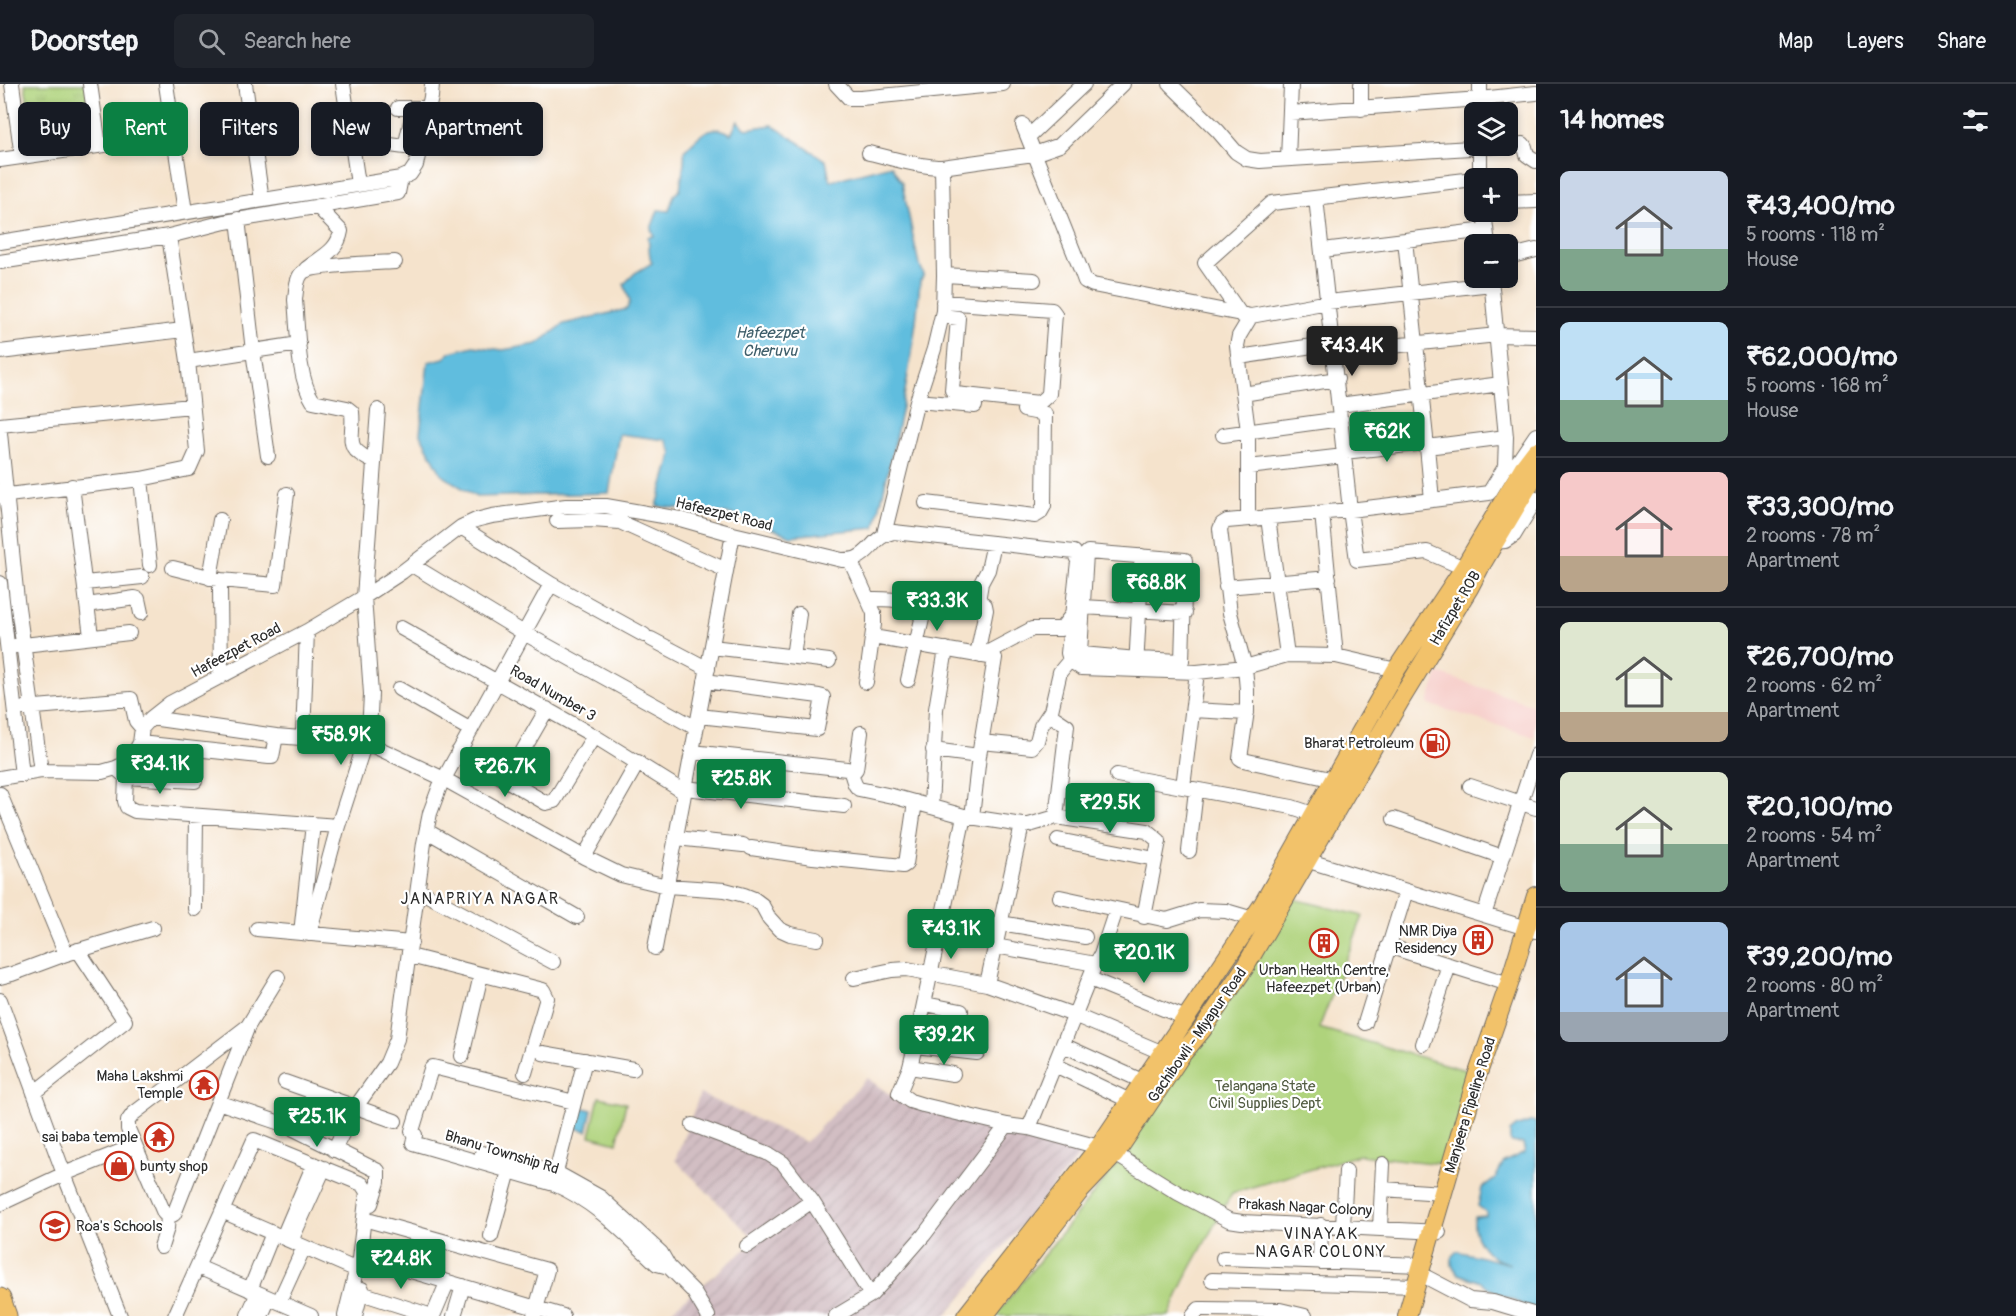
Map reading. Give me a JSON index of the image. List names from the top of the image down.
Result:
{
  "streets": {
    "main road": ["Hafizpet ROB", "Gachibowli - Miyapur Road", "Manjeera Pipeline Road"],
    "street": [
      "Hafeezpet Road",
      "Road Number 3",
      "Bhanu Township Rd",
      "Prakash Nagar Colony"
    ]
  },
  "crossings": [
    ["Hafizpet ROB", "Gachibowli - Miyapur Road"],
    ["Gachibowli - Miyapur Road", "Prakash Nagar Colony"],
    ["Manjeera Pipeline Road", "Prakash Nagar Colony"]
  ],
  "districts": ["JANAPRIYA NAGAR", "VINAYAK NAGAR COLONY"],
  "water": ["Hafeezpet Cheruvu"],
  "parks": ["Telangana State Civil Supplies Dept"],
  "places": {
    "fuel station": ["Bharat Petroleum"],
    "building": ["NMR Diya Residency", "Urban Health Centre, Hafeezpet (Urban)"],
    "temple": ["Maha Lakshmi Temple", "sai baba temple"],
    "shop": ["bunty shop"],
    "school or university": ["Roa's Schools"]
  },
  "page": {
    "header": "Doorstep",
    "search": "Search here",
    "nav": ["Map", "Layers", "Share"],
    "heading": "14 homes",
    "map_buttons": ["+", "−"],
    "chip": [
      "Buy",
      "Rent",
      "Filters",
      "New",
      "Apartment"
    ],
    "list": [
      {
        "name": "₹43,400/mo",
        "note": "5 rooms · 118 m² · House"
      },
      {
        "name": "₹62,000/mo",
        "note": "5 rooms · 168 m² · House"
      },
      {
        "name": "₹33,300/mo",
        "note": "2 rooms · 78 m² · Apartment"
      },
      {
        "name": "₹26,700/mo",
        "note": "2 rooms · 62 m² · Apartment"
      },
      {
        "name": "₹20,100/mo",
        "note": "2 rooms · 54 m² · Apartment"
      },
      {
        "name": "₹39,200/mo",
        "note": "2 rooms · 80 m² · Apartment"
      }
    ],
    "price": [
      "₹43.4K",
      "₹62K",
      "₹68.8K",
      "₹33.3K",
      "₹58.9K",
      "₹34.1K",
      "₹26.7K",
      "₹25.8K",
      "₹29.5K",
      "₹43.1K",
      "₹20.1K",
      "₹39.2K",
      "₹25.1K",
      "₹24.8K"
    ]
  }
}
